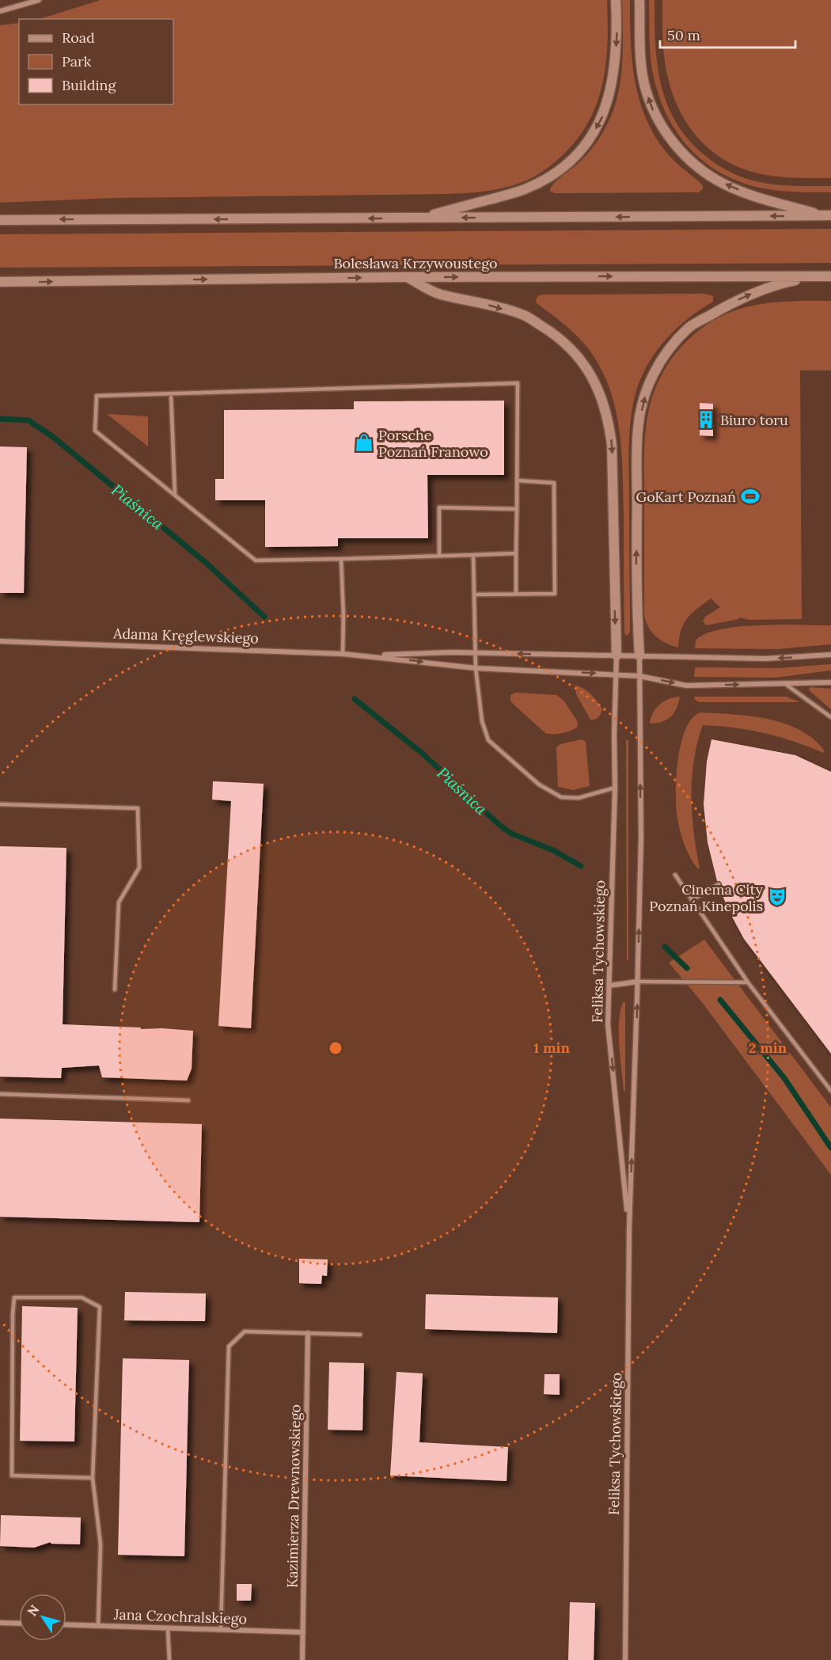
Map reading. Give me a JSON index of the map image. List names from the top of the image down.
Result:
{
  "streets": {
    "main road": ["Bolesława Krzywoustego"],
    "street": [
      "Adama Kręglewskiego",
      "Feliksa Tychowskiego",
      "Kazimierza Drewnowskiego",
      "Jana Czochralskiego"
    ]
  },
  "crossings": [
    ["Adama Kręglewskiego", "Feliksa Tychowskiego"],
    ["Kazimierza Drewnowskiego", "Jana Czochralskiego"]
  ],
  "water": ["Piaśnica"],
  "places": {
    "building": ["Biuro toru"],
    "shop": ["Porsche Poznań Franowo"],
    "sports": ["GoKart Poznań"],
    "theatre": ["Cinema City Poznań Kinepolis"]
  },
  "legend": ["Road", "Park", "Building"],
  "scale_bar": "50 m",
  "north": "top left",
  "rings": ["1 min", "2 min"]
}
